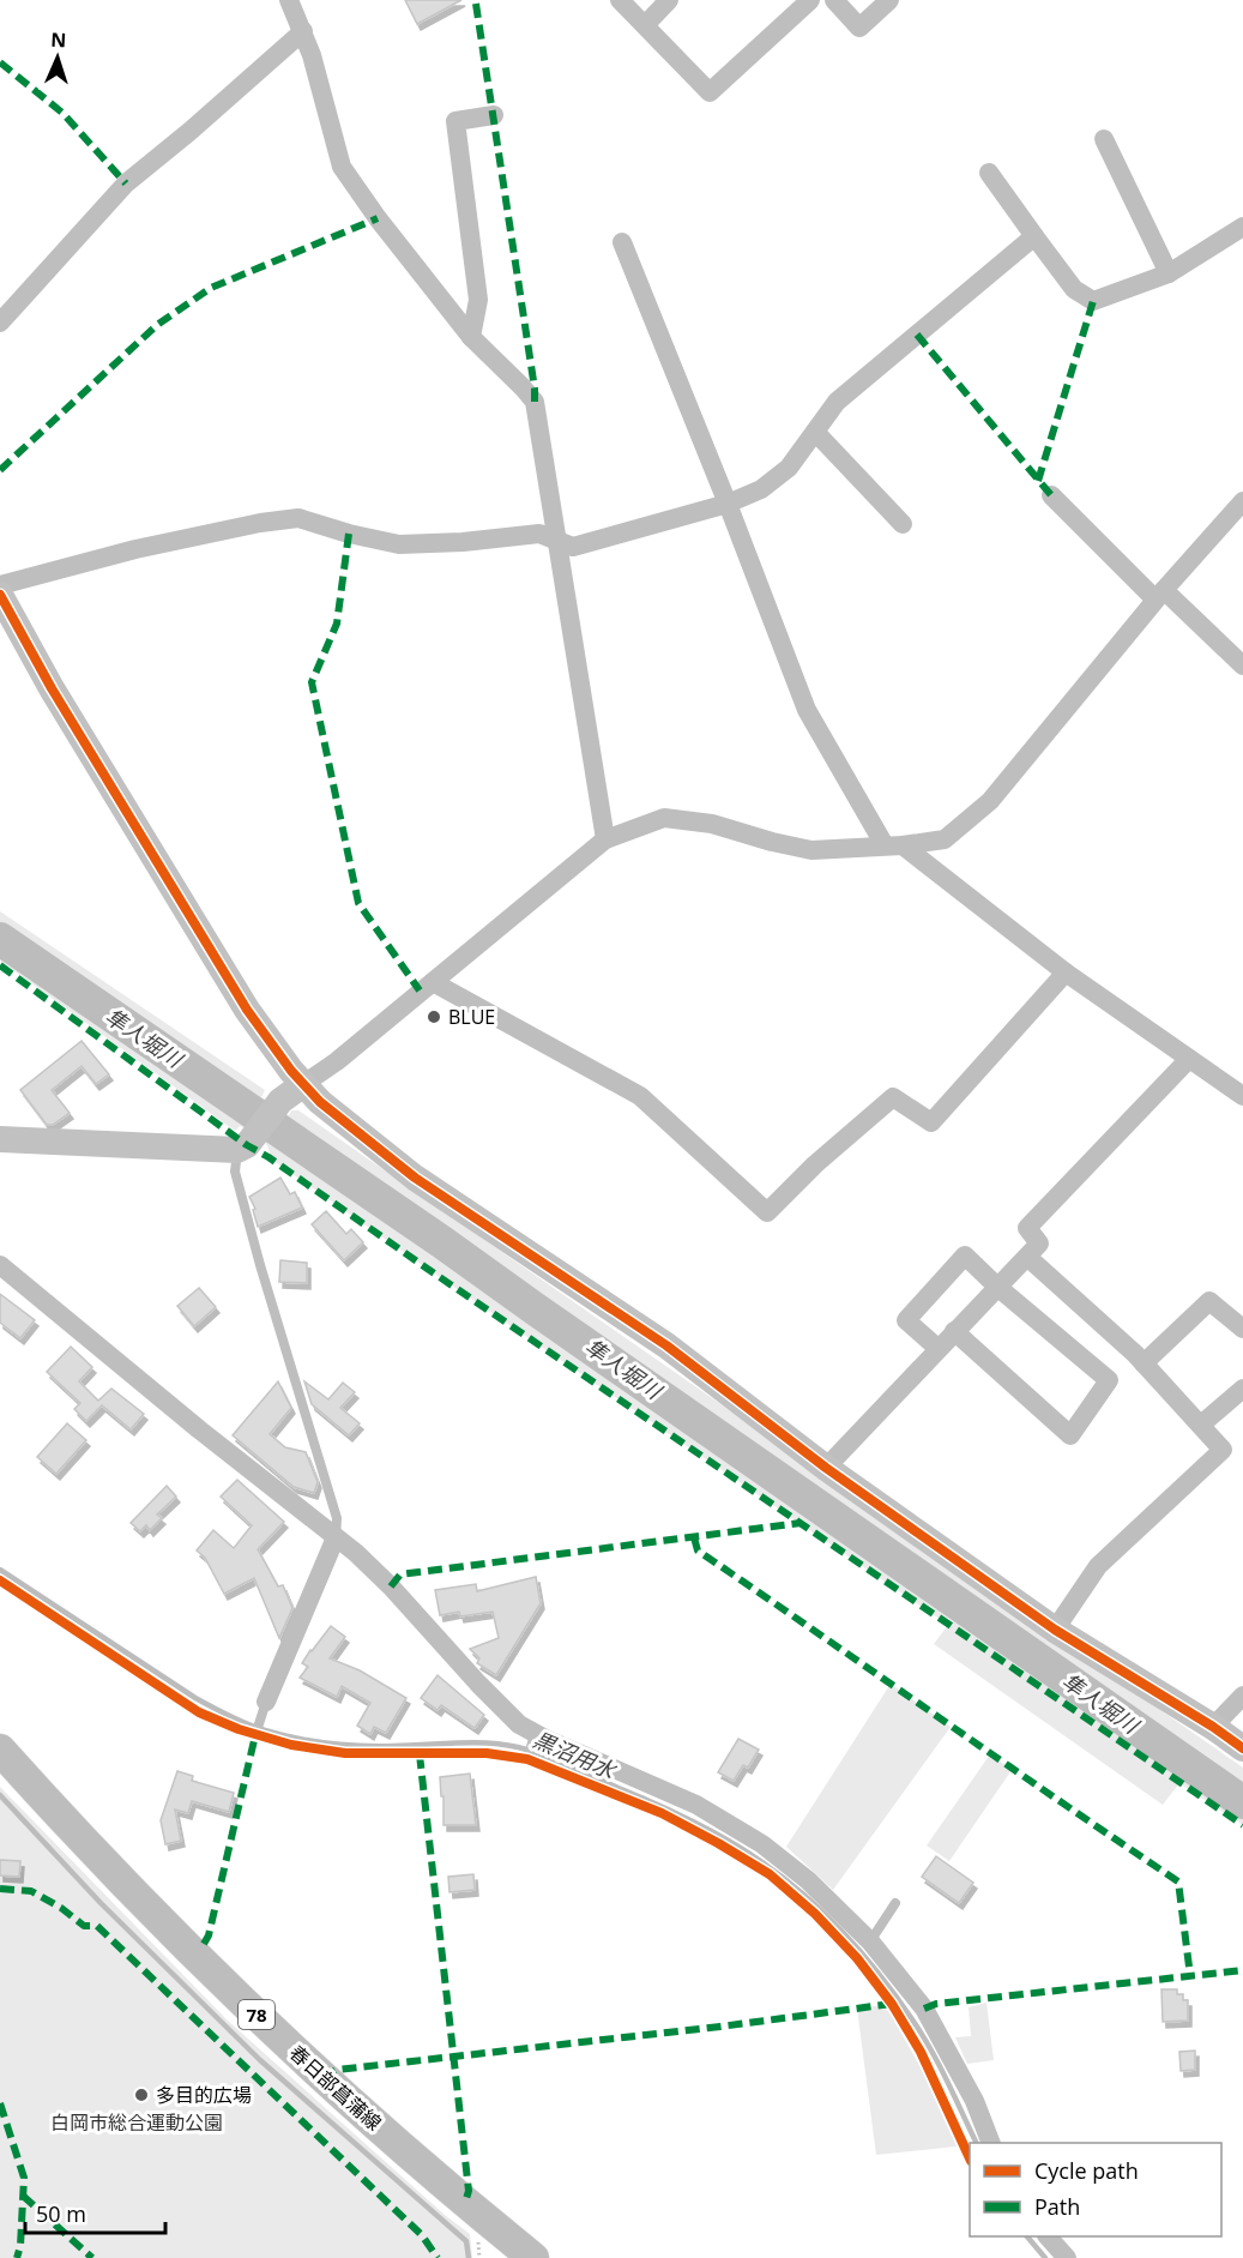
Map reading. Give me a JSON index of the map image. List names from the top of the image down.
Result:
{
  "streets": {
    "main road": ["78", "春日部菖蒲線"]
  },
  "water": ["隼人堀川", "黒沼用水"],
  "parks": ["白岡市総合運動公園"],
  "places": ["BLUE", "多目的広場"],
  "legend": ["Cycle path", "Path"],
  "scale_bar": "50 m",
  "north": "top"
}
